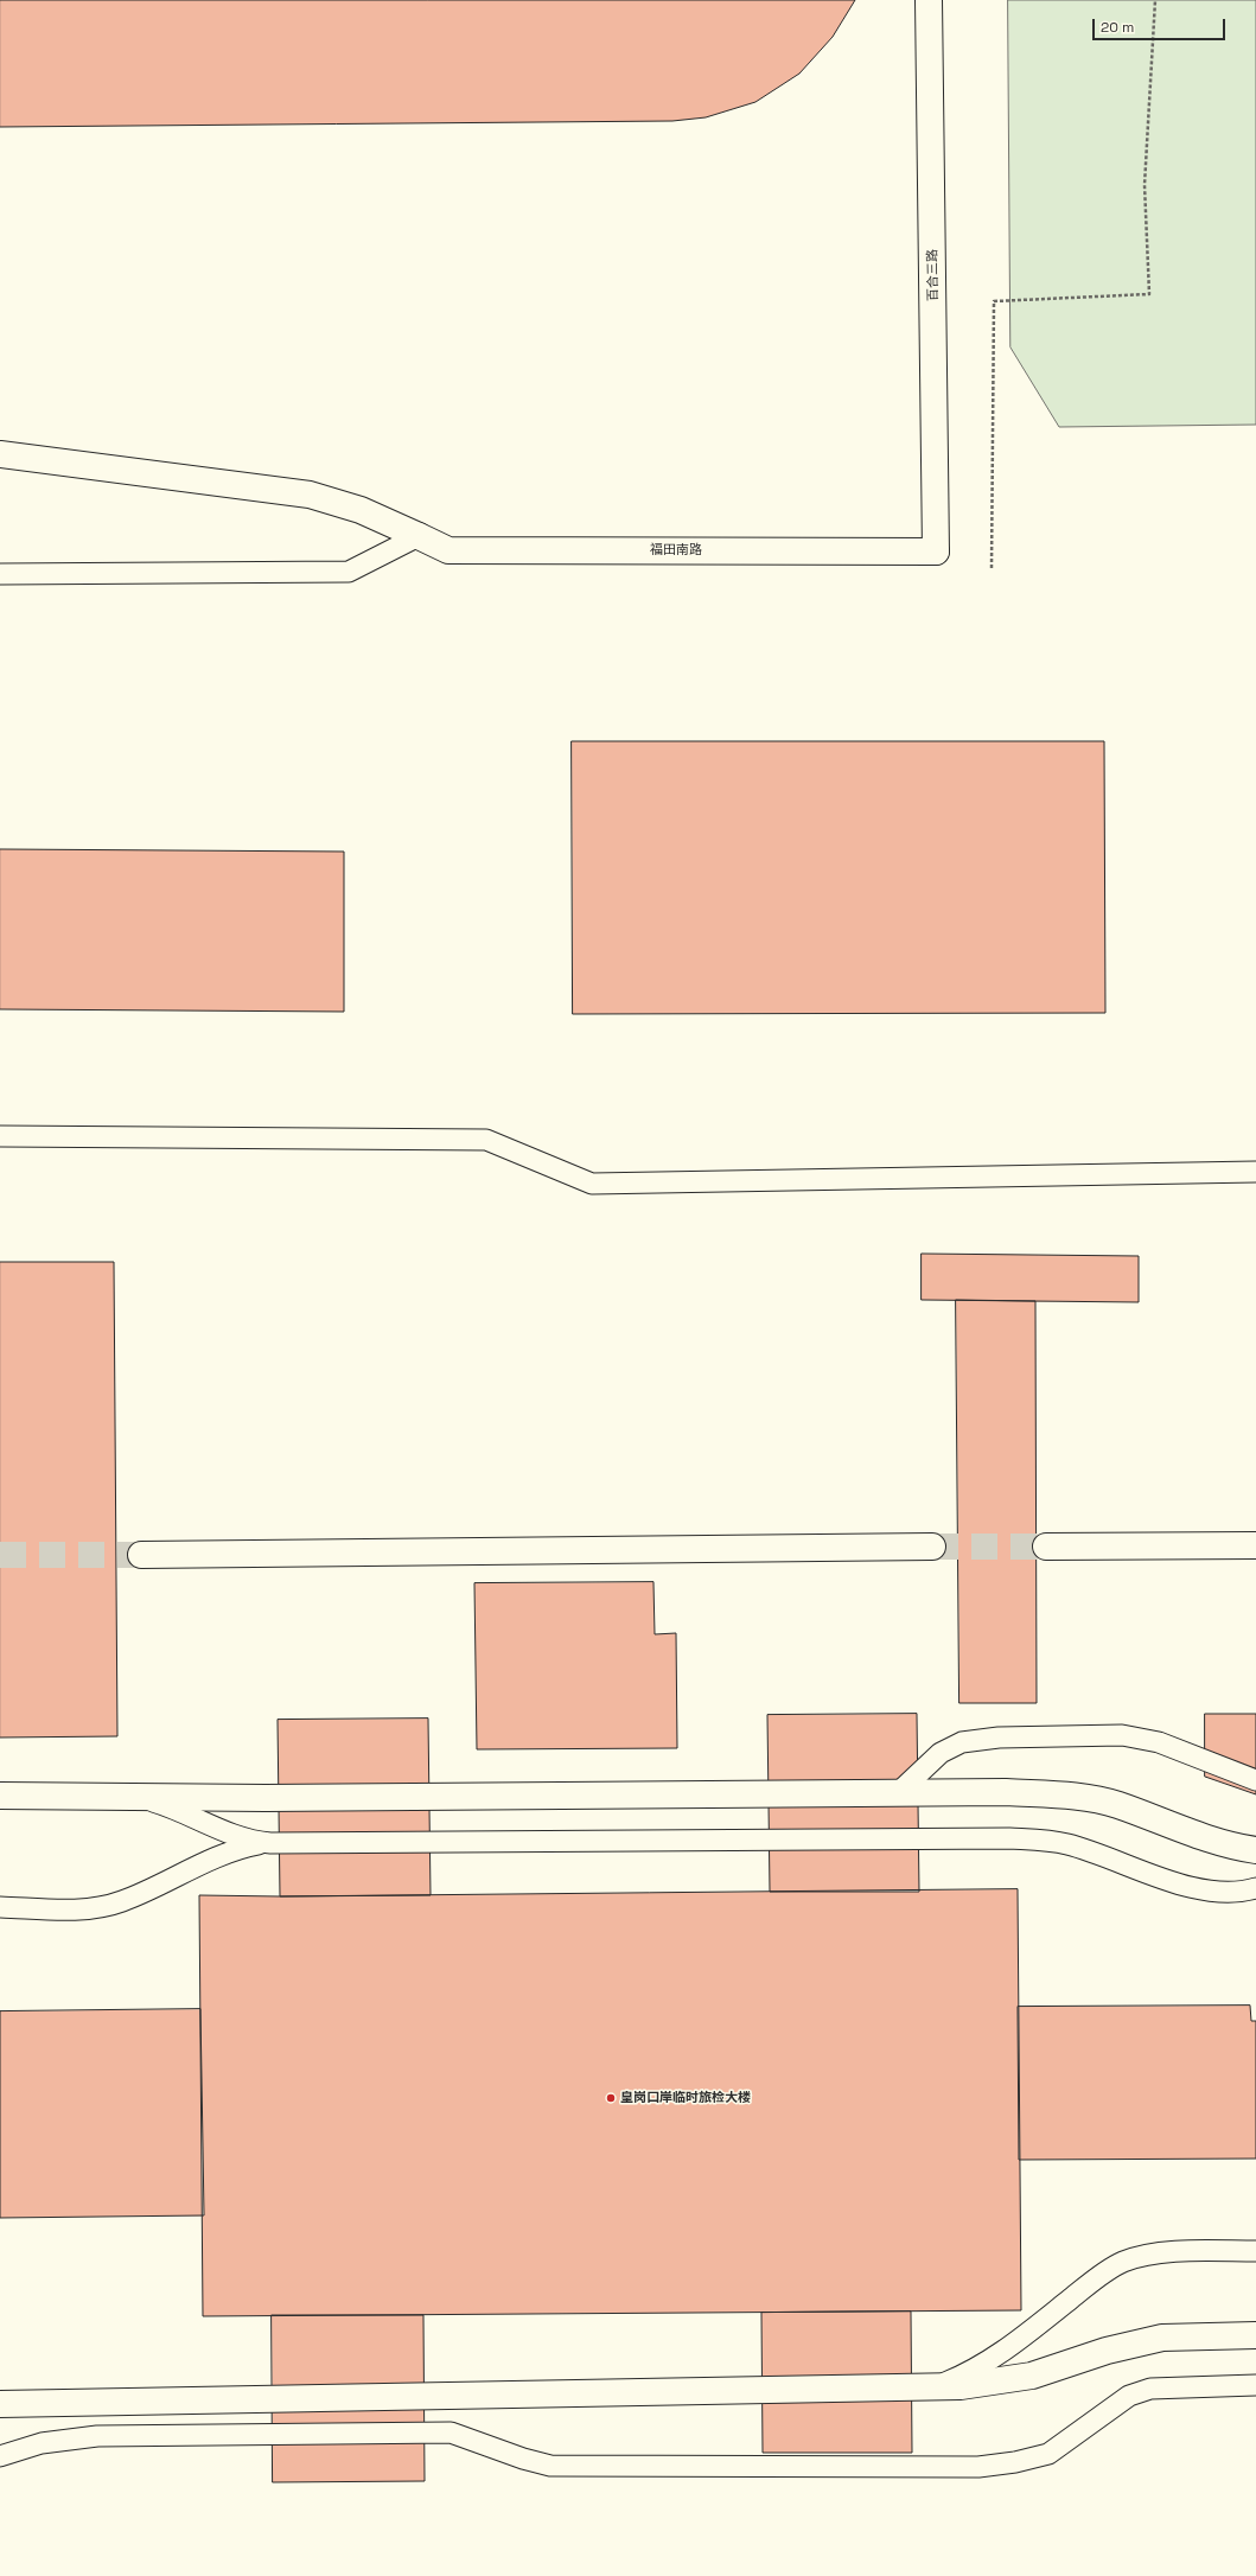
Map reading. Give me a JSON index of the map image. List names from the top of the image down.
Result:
{
  "streets": {
    "main road": ["百合三路", "福田南路"]
  },
  "crossings": [
    ["百合三路", "福田南路"]
  ],
  "places": ["皇岗口岸临时旅检大楼"],
  "scale_bar": "20 m"
}
